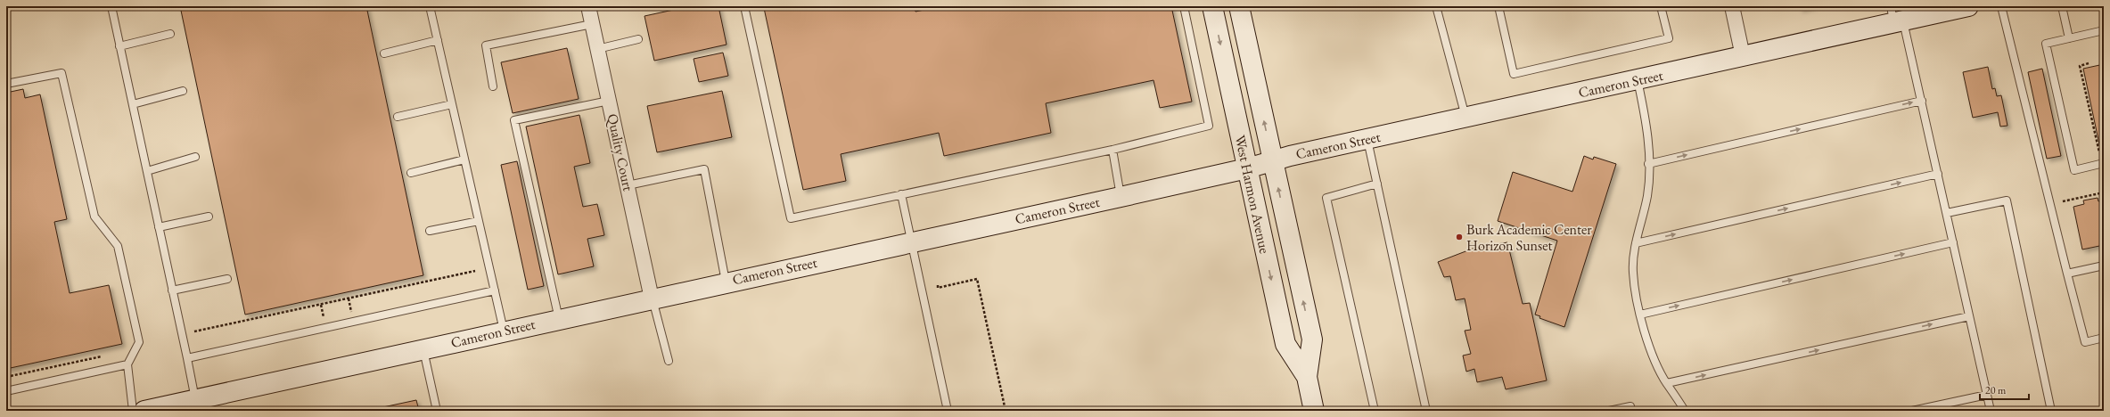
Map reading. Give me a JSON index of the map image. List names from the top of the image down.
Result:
{
  "streets": {
    "street": ["Cameron Street", "Quality Court", "West Harmon Avenue"]
  },
  "crossings": [
    ["Cameron Street", "Quality Court"],
    ["Cameron Street", "West Harmon Avenue"]
  ],
  "places": ["Burk Academic Center Horizon Sunset"],
  "scale_bar": "20 m"
}
